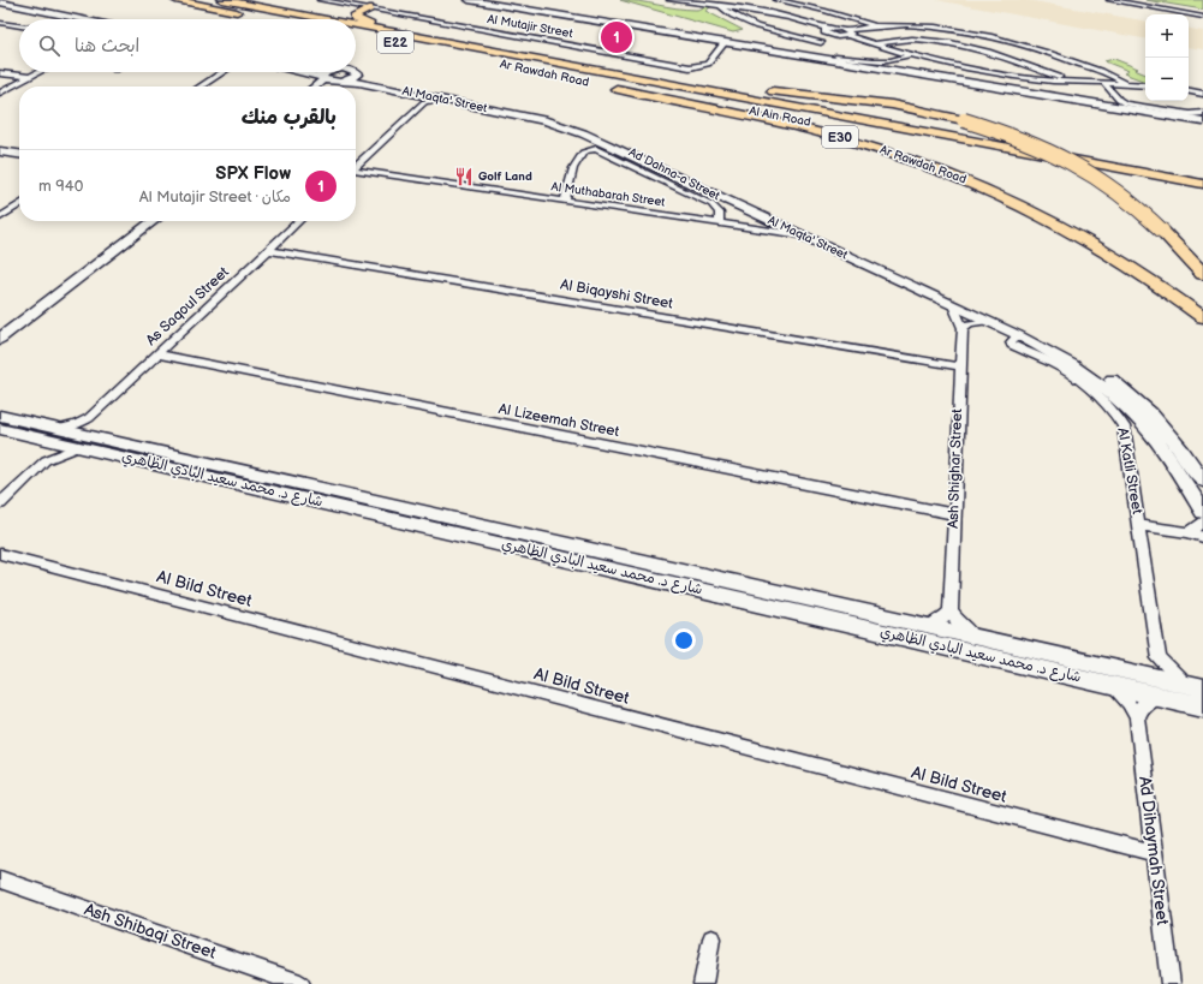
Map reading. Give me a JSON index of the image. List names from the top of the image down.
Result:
{
  "streets": {
    "highway": [
      "E22",
      "Ar Rawdah Road",
      "Al Ain Road",
      "E30"
    ],
    "street": [
      "Al Mutajir Street",
      "Al Maqta' Street",
      "Ad Dahna-a Street",
      "Al Muthabarah Street",
      "Al Biqayshi Street",
      "As Saqoul Street",
      "Al Lizeemah Street",
      "Ash Shighar Street",
      "Al Katli Street",
      "شارع د. محمد سعيد البادي الظاهري",
      "Al Bild Street",
      "Ad Dihaymah Street",
      "Ash Shibaqi Street"
    ]
  },
  "crossings": [
    ["E22", "Ar Rawdah Road"],
    ["E22", "Al Ain Road"],
    ["Ar Rawdah Road", "Al Ain Road"],
    ["Al Maqta' Street", "Al Muthabarah Street"],
    ["Al Maqta' Street", "Al Katli Street"],
    ["Ad Dahna-a Street", "Al Muthabarah Street"],
    ["Al Biqayshi Street", "As Saqoul Street"],
    ["Al Biqayshi Street", "Ash Shighar Street"],
    ["As Saqoul Street", "Al Lizeemah Street"],
    ["As Saqoul Street", "شارع د. محمد سعيد البادي الظاهري"],
    ["Al Lizeemah Street", "Ash Shighar Street"],
    ["شارع د. محمد سعيد البادي الظاهري", "Ad Dihaymah Street"],
    ["Al Bild Street", "Ad Dihaymah Street"]
  ],
  "places": {
    "restaurant": ["Golf Land"]
  },
  "page": {
    "map_buttons": ["+", "−"],
    "pins": "1",
    "search": "ابحث هنا",
    "heading": "بالقرب منك",
    "list": [
      {
        "mark": "1",
        "name": "SPX Flow",
        "note": "مكان · Al Mutajir Street",
        "value": "940 m"
      }
    ]
  }
}
